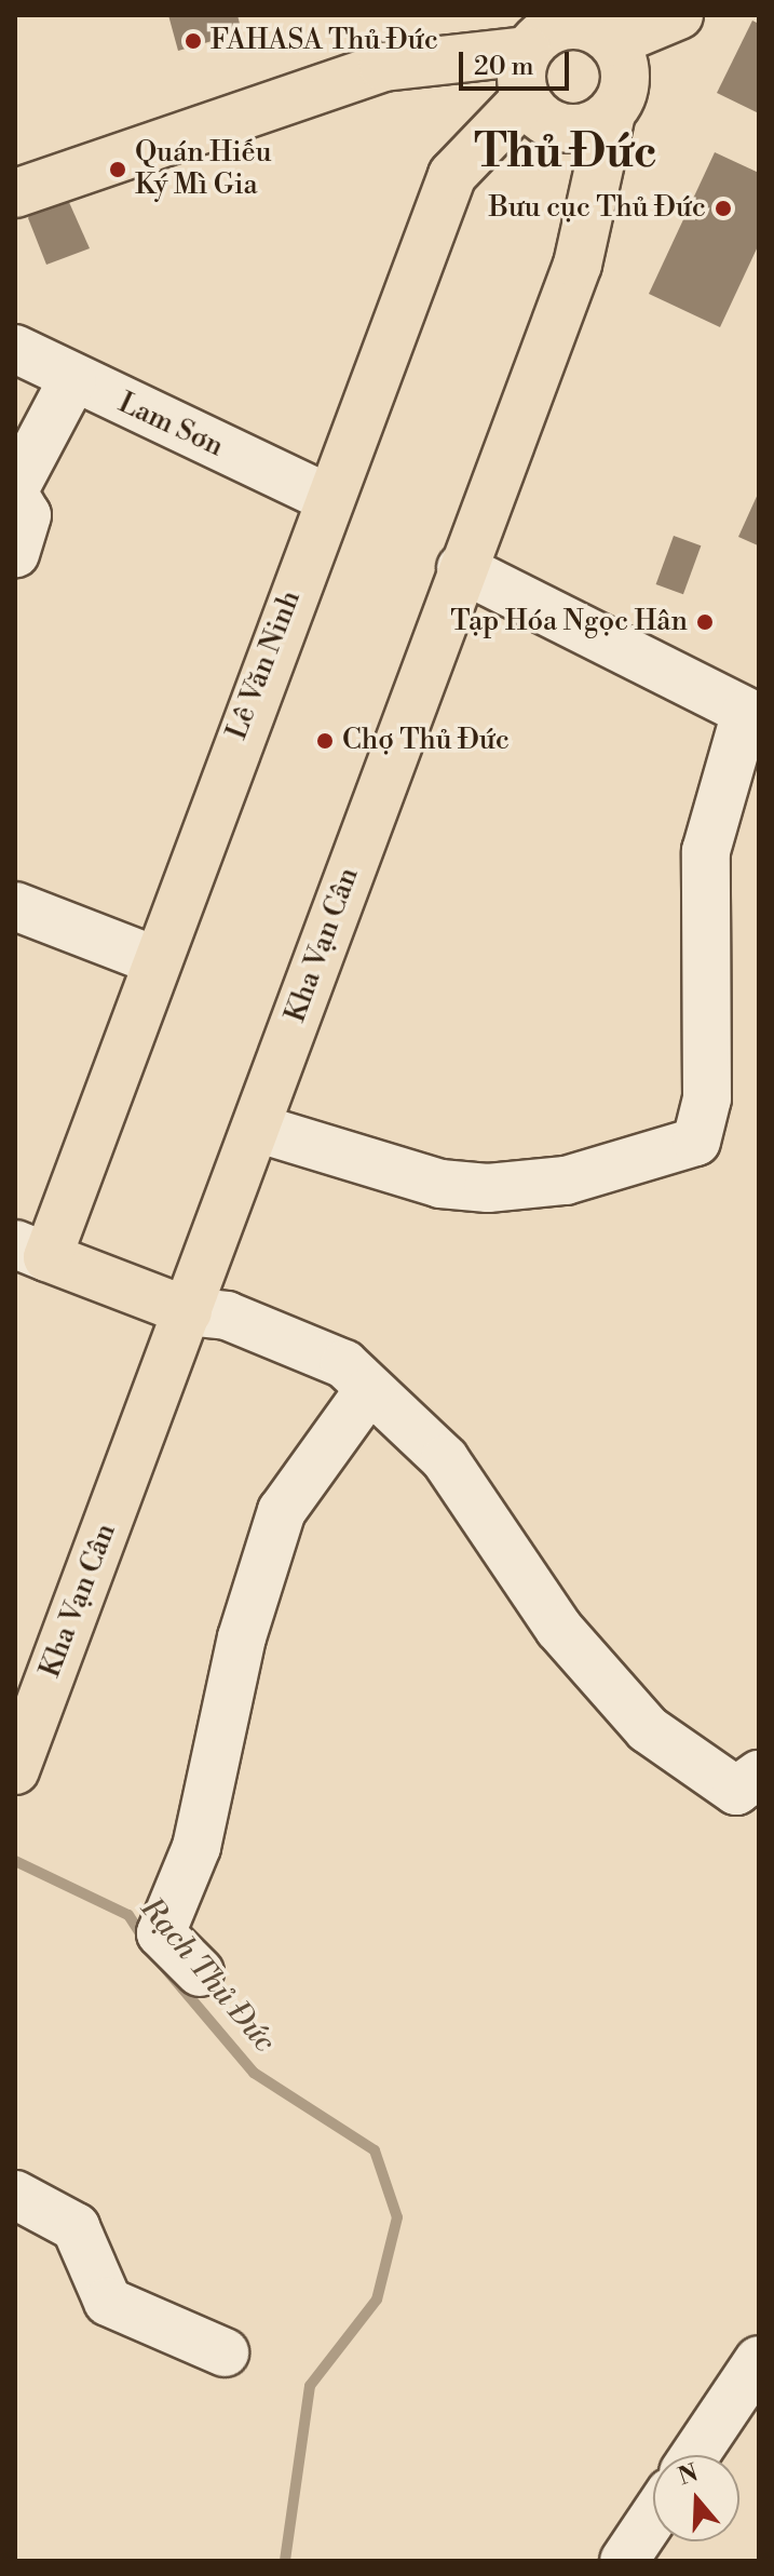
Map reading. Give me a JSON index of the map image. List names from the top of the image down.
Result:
{
  "streets": {
    "main road": ["Lê Văn Ninh", "Kha Vạn Cân"],
    "street": ["Lam Sơn"]
  },
  "crossings": [
    ["Lam Sơn", "Lê Văn Ninh"],
    ["Lê Văn Ninh", "Kha Vạn Cân"]
  ],
  "districts": ["Thủ Đức"],
  "water": ["Rạch Thủ Đức"],
  "places": [
    "FAHASA Thủ Đức",
    "Quán Hiếu Ký Mì Gia",
    "Bưu cục Thủ Đức",
    "Tạp Hóa Ngọc Hân",
    "Chợ Thủ Đức"
  ],
  "scale_bar": "20 m",
  "north": "top"
}
